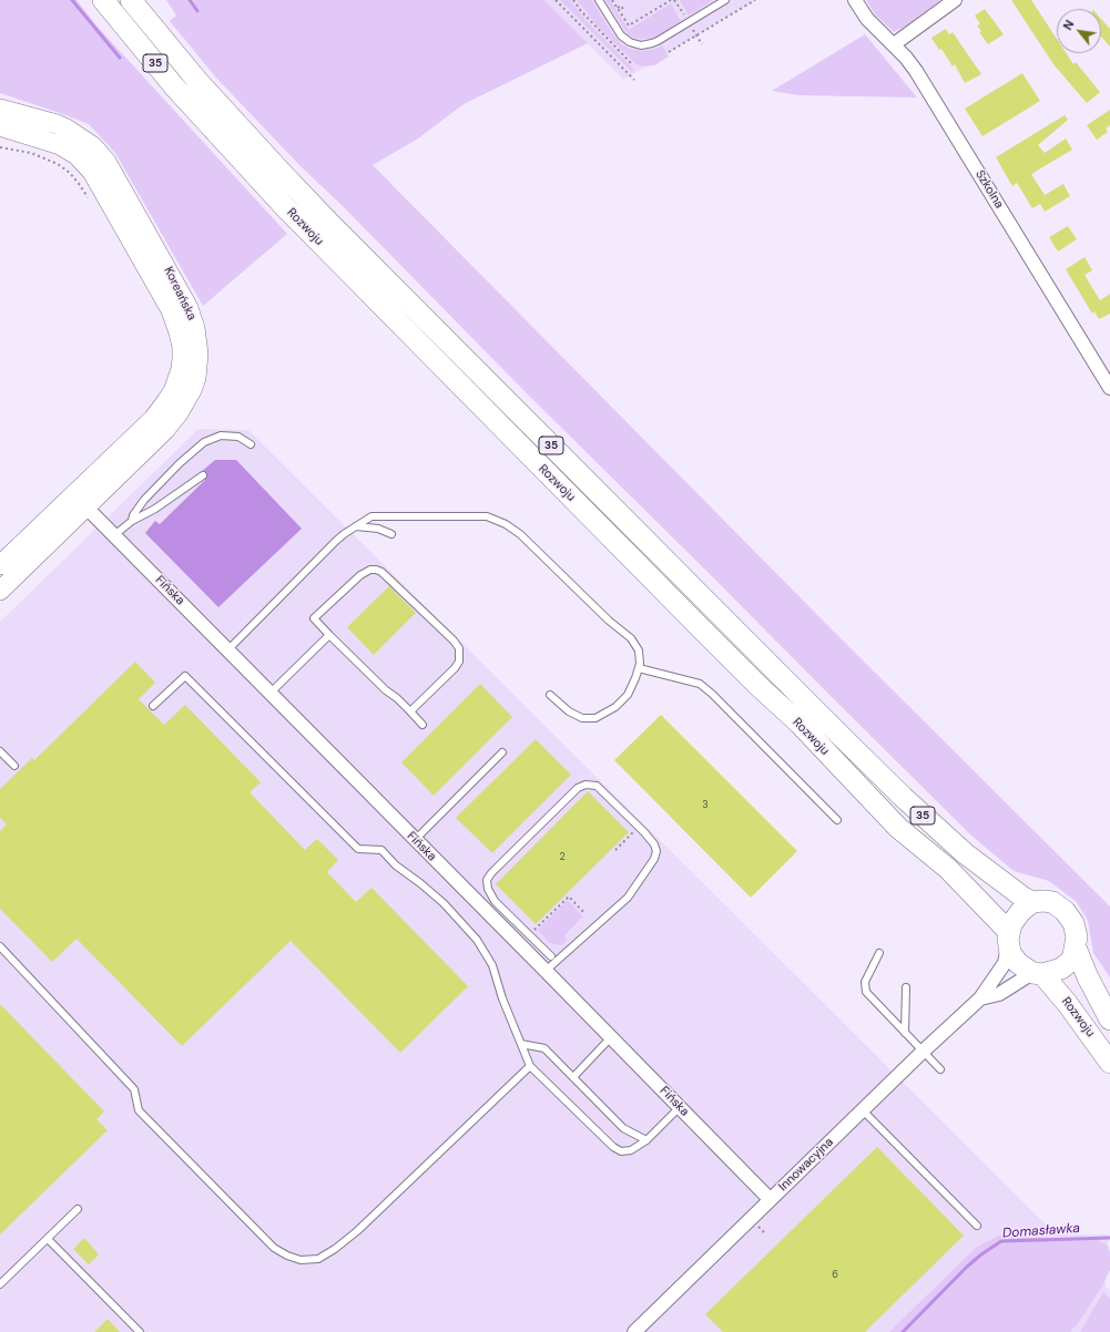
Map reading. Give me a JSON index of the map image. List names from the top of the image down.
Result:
{
  "streets": {
    "main road": ["35", "Rozwoju"],
    "street": [
      "Szkolna",
      "Koreańska",
      "Fińska",
      "Innowacyjna"
    ]
  },
  "crossings": [
    ["35", "Rozwoju"],
    ["35", "Innowacyjna"],
    ["Rozwoju", "Innowacyjna"],
    ["Koreańska", "Fińska"],
    ["Fińska", "Innowacyjna"]
  ],
  "water": ["Domasławka"],
  "house_numbers": ["3", "2", "6"],
  "north": "top left"
}
